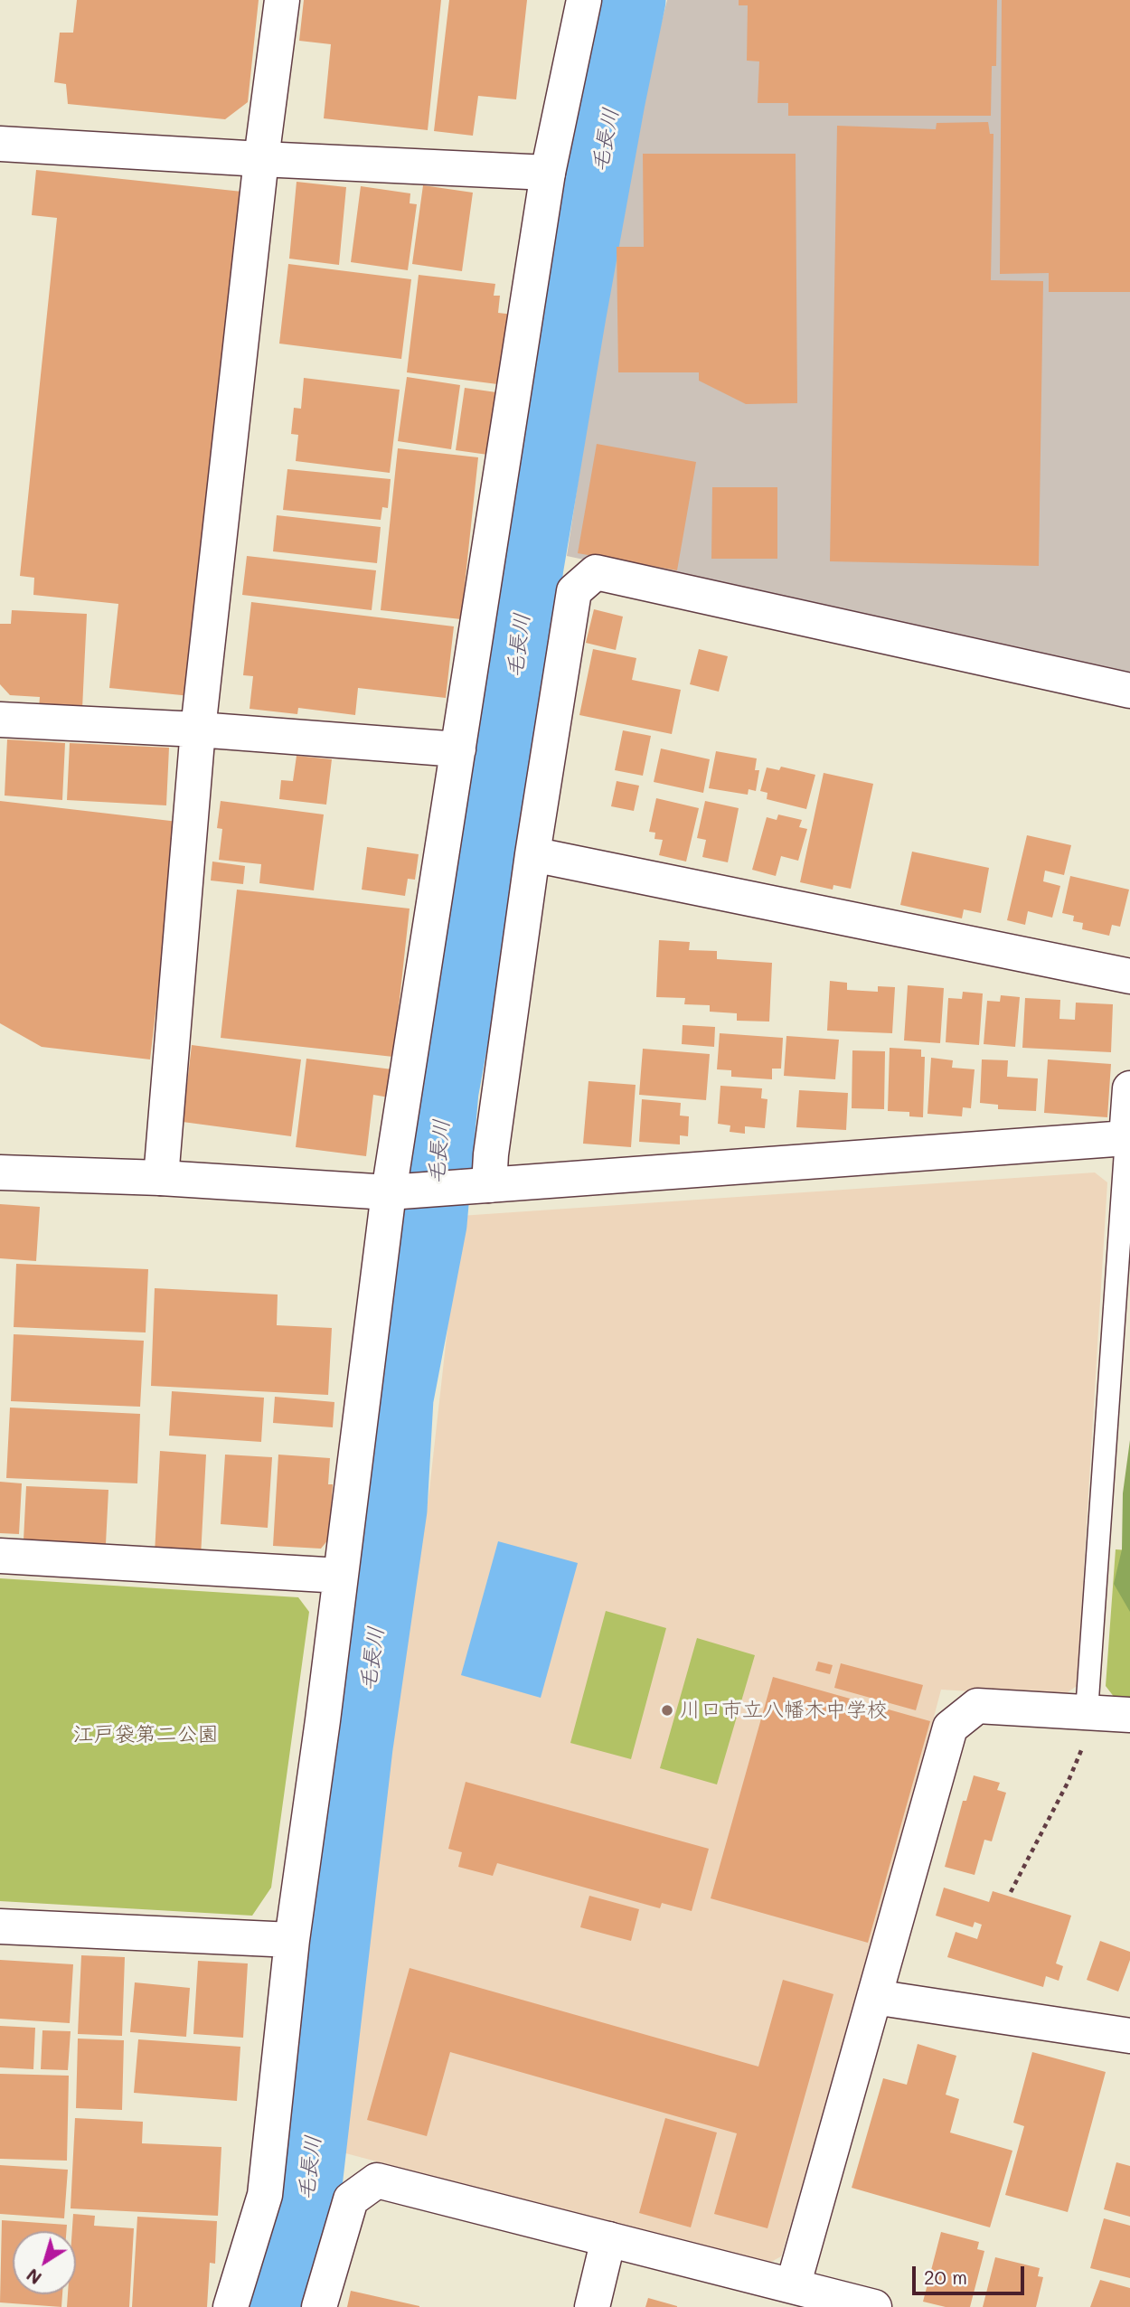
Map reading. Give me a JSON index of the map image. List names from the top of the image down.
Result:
{
  "water": ["毛長川"],
  "parks": ["江戸袋第二公園"],
  "places": ["川口市立八幡木中学校"],
  "scale_bar": "20 m",
  "north": "bottom left"
}
